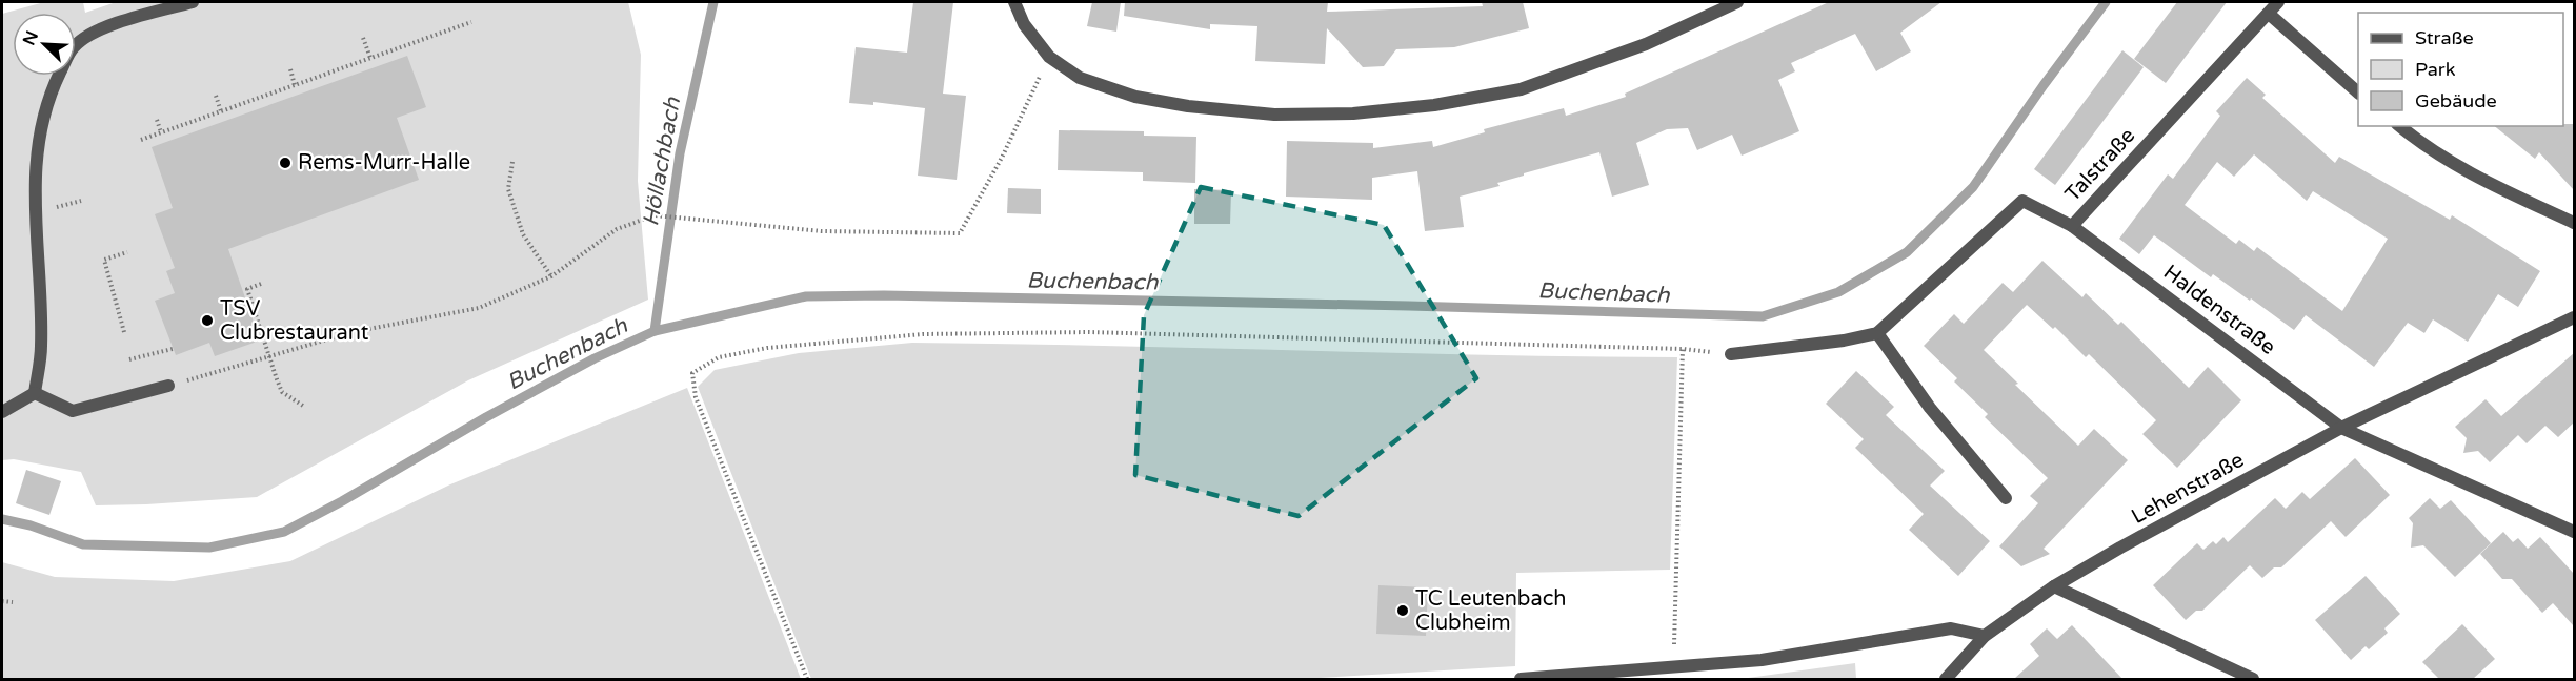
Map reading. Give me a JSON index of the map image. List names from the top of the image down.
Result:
{
  "streets": {
    "street": ["Talstraße", "Haldenstraße", "Lehenstraße"]
  },
  "crossings": [
    ["Talstraße", "Haldenstraße"],
    ["Haldenstraße", "Lehenstraße"]
  ],
  "water": ["Höllachbach", "Buchenbach"],
  "places": ["Rems-Murr-Halle", "TSV Clubrestaurant", "TC Leutenbach Clubheim"],
  "legend": ["Straße", "Park", "Gebäude"],
  "north": "top left"
}
